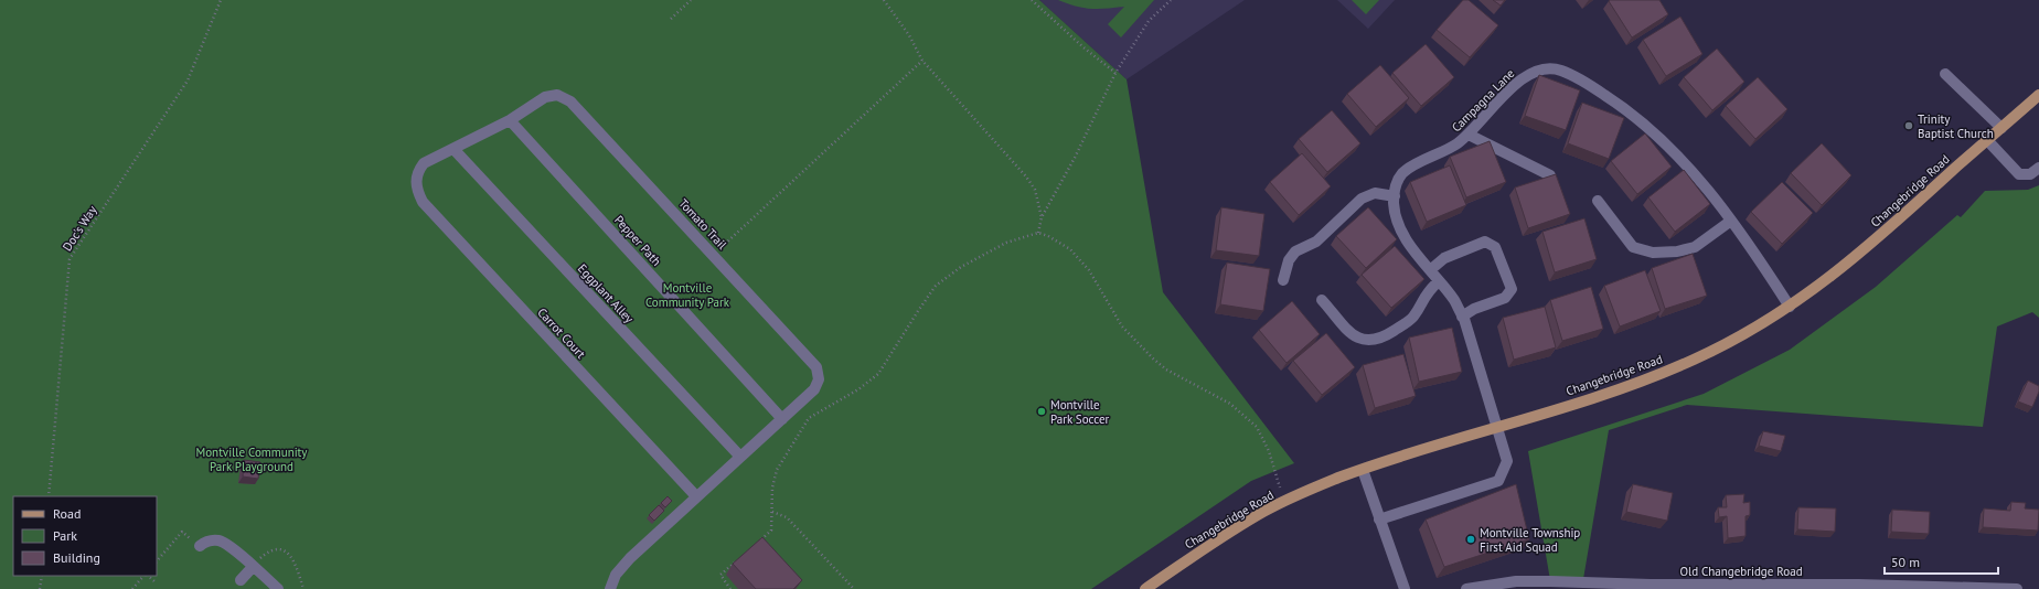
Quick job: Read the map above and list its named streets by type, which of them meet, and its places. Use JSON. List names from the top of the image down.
{
  "streets": {
    "main road": ["Changebridge Road"],
    "street": [
      "Campagna Lane",
      "Tomato Trail",
      "Pepper Path",
      "Eggplant Alley",
      "Carrot Court",
      "Old Changebridge Road"
    ],
    "path": ["Doc's Way"]
  },
  "crossings": [
    ["Campagna Lane", "Changebridge Road"],
    ["Tomato Trail", "Pepper Path"],
    ["Eggplant Alley", "Carrot Court"]
  ],
  "parks": ["Montville Community Park", "Montville Community Park Playground"],
  "places": ["Trinity Baptist Church", "Montville Park Soccer", "Montville Township First Aid Squad"],
  "legend": ["Road", "Park", "Building"],
  "scale_bar": "50 m"
}
